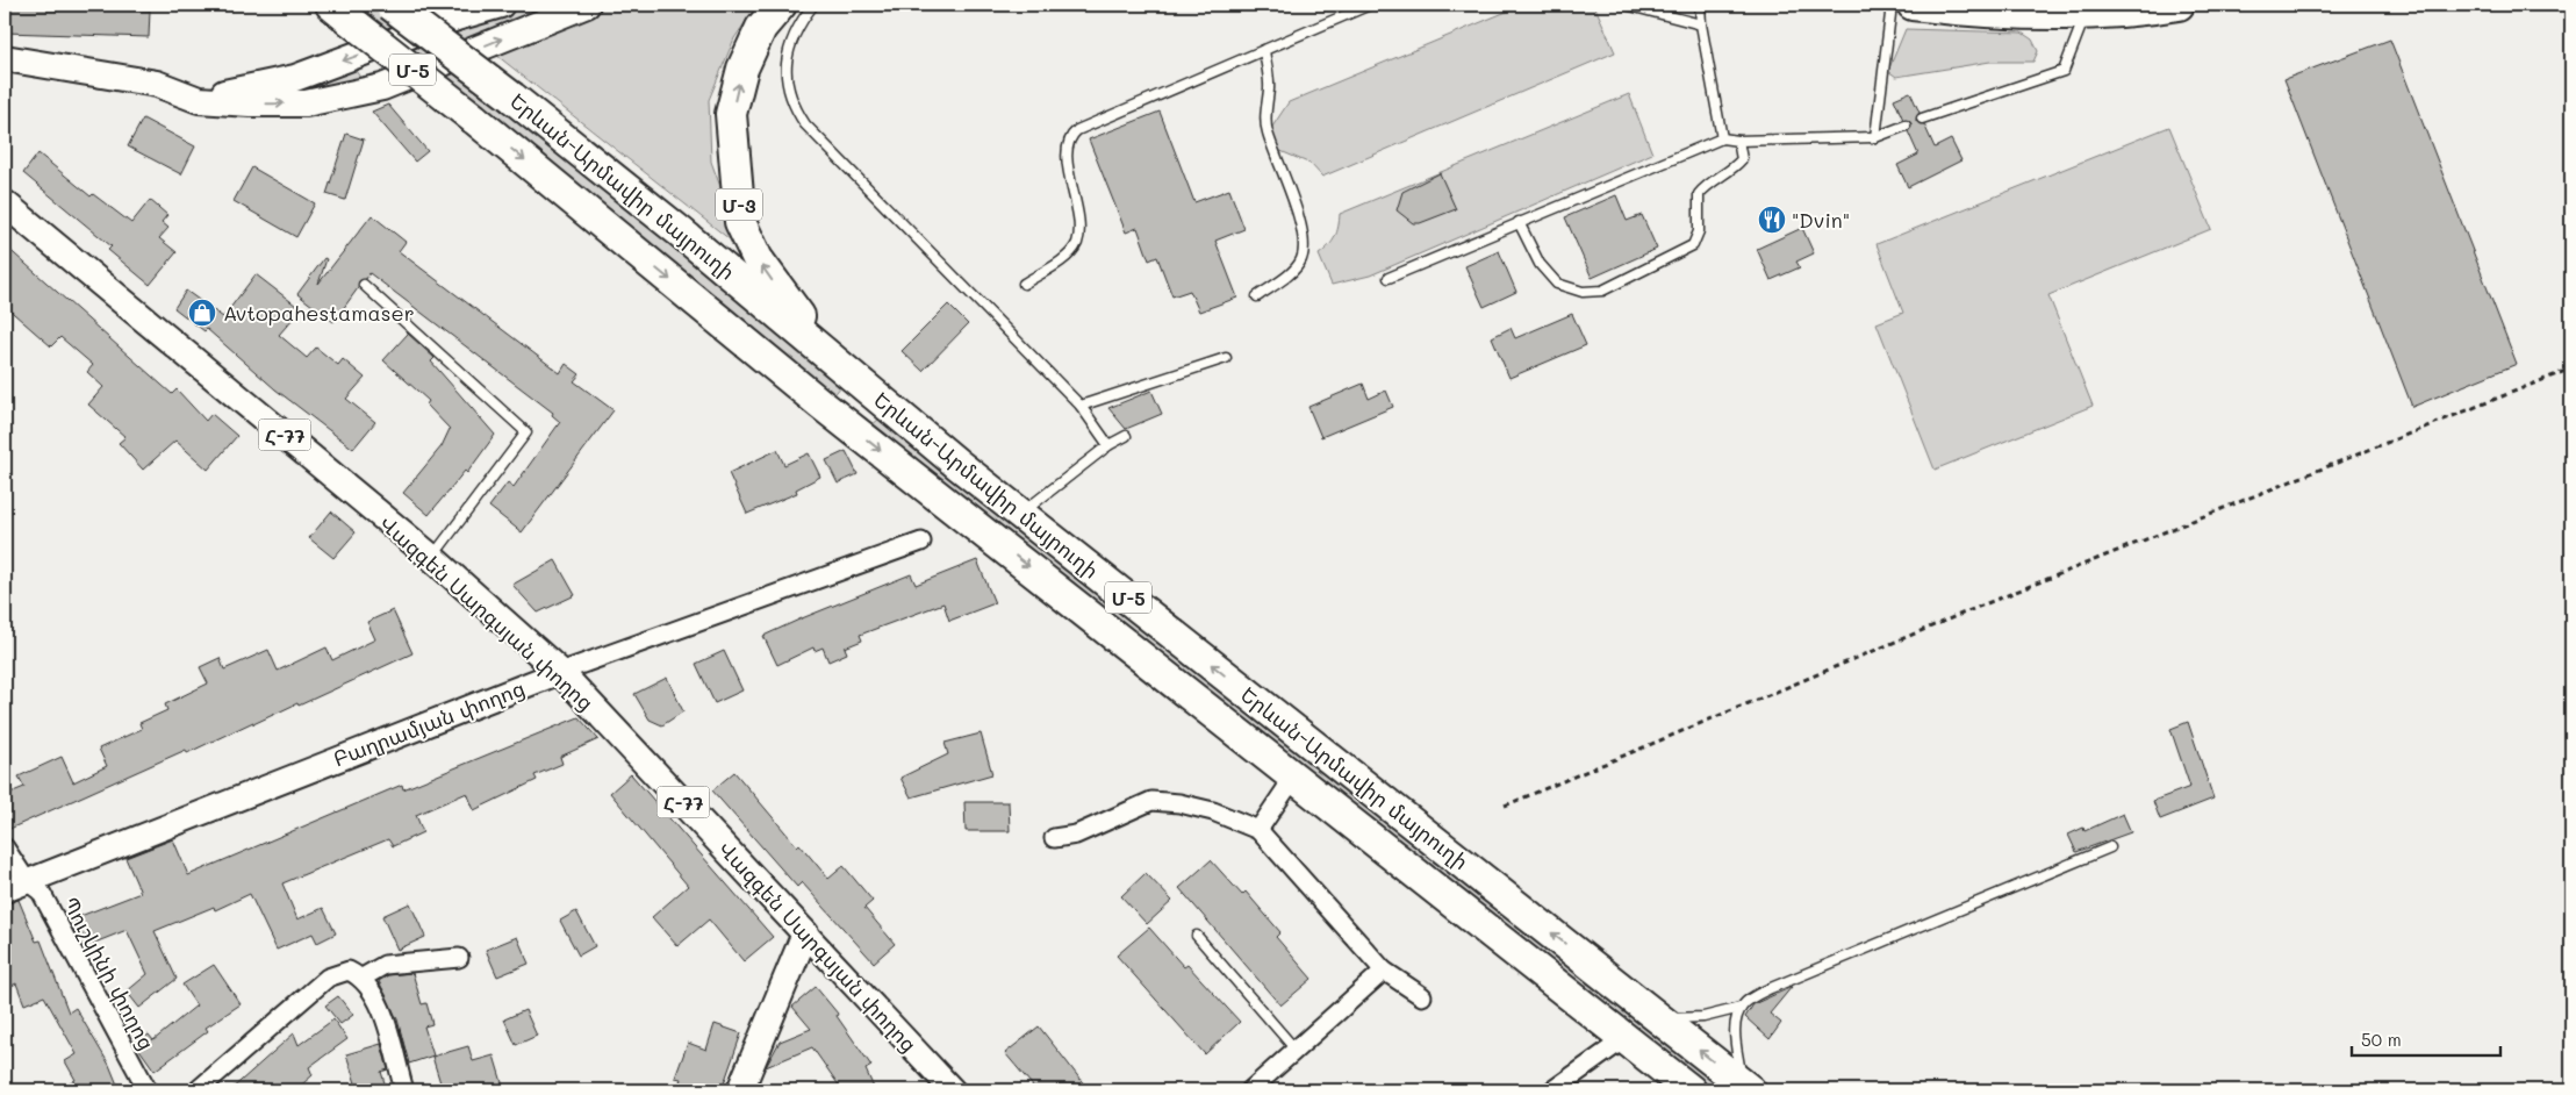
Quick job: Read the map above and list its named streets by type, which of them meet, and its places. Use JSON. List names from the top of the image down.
{
  "streets": {
    "highway": ["Մ-5", "Երևան-Արմավիր մայրուղի", "Մ-3"],
    "main road": ["Հ-77", "Վազգեն Սարգսյան փողոց", "Բաղրամյան փողոց"],
    "street": ["Պուշկինի փողոց"]
  },
  "crossings": [
    ["Երևան-Արմավիր մայրուղի", "Մ-3"],
    ["Վազգեն Սարգսյան փողոց", "Բաղրամյան փողոց"],
    ["Բաղրամյան փողոց", "Պուշկինի փողոց"]
  ],
  "places": {
    "restaurant": ["\"Dvin\""],
    "shop": ["Avtopahestamaser"]
  },
  "scale_bar": "50 m"
}
